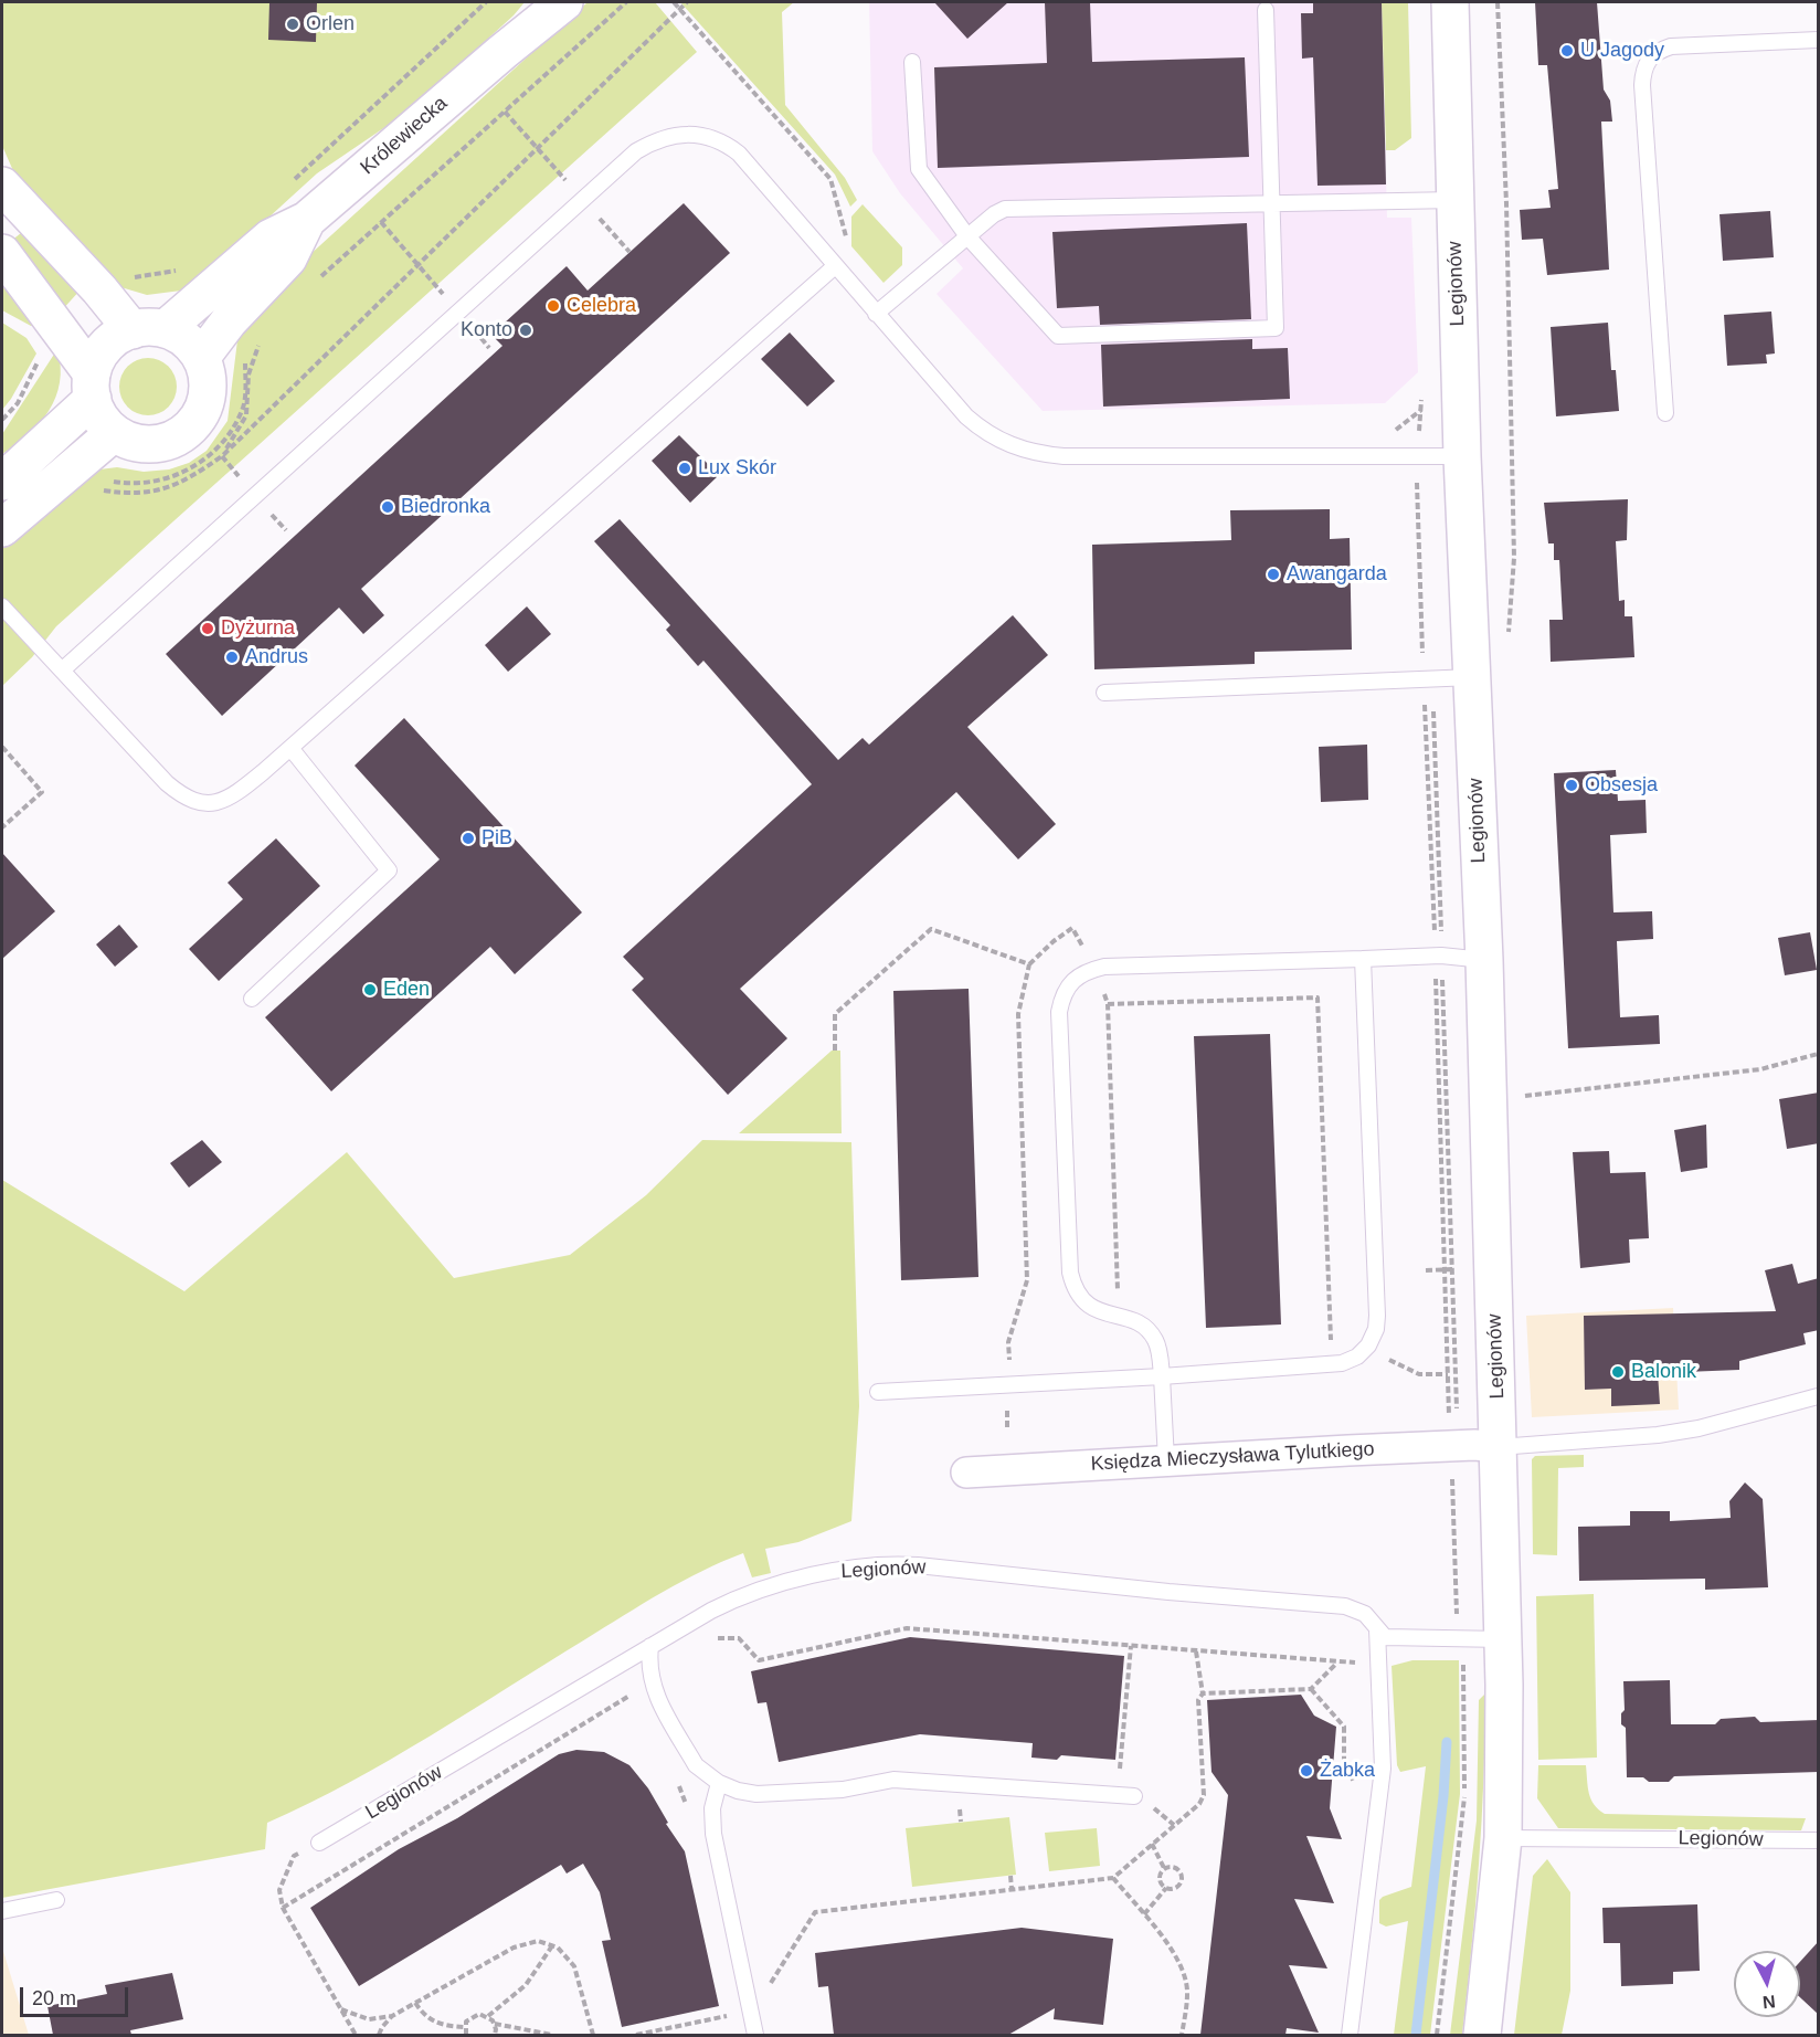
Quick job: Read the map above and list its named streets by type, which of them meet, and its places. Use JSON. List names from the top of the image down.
{
  "streets": {
    "street": ["Królewiecka", "Legionów", "Księdza Mieczysława Tylutkiego"]
  },
  "crossings": [
    ["Legionów", "Księdza Mieczysława Tylutkiego"]
  ],
  "places": [
    "Orlen",
    "U Jagody",
    "Celebra",
    "Konto",
    "Lux Skór",
    "Biedronka",
    "Awangarda",
    "Dyżurna",
    "Andrus",
    "Obsesja",
    "PiB",
    "Eden",
    "Balonik",
    "Żabka"
  ],
  "scale_bar": "20 m",
  "north": "bottom"
}
